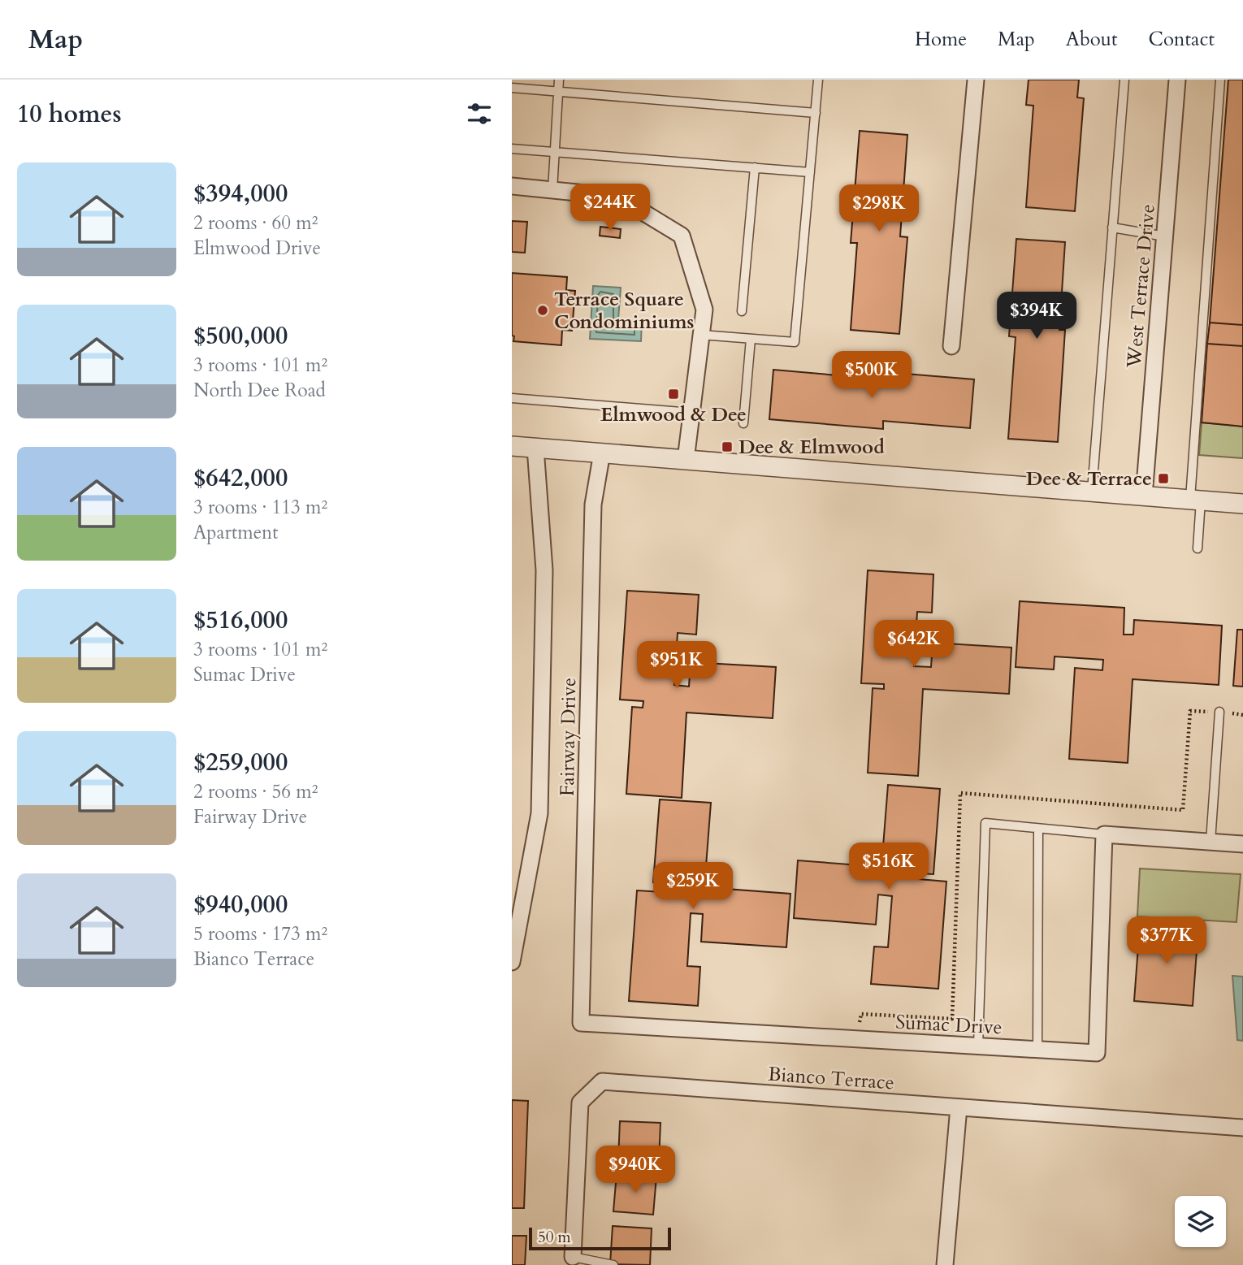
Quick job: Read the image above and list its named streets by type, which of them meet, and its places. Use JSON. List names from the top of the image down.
{
  "streets": {
    "street": [
      "West Terrace Drive",
      "Fairway Drive",
      "Sumac Drive",
      "Bianco Terrace"
    ]
  },
  "crossings": [
    ["Fairway Drive", "Sumac Drive"]
  ],
  "places": {
    "other": ["Terrace Square Condominiums"],
    "transit": ["Elmwood & Dee", "Dee & Elmwood", "Dee & Terrace"]
  },
  "scale_bar": "50 m",
  "page": {
    "header": "Map",
    "nav": [
      "Home",
      "Map",
      "About",
      "Contact"
    ],
    "heading": "10 homes",
    "list": [
      {
        "name": "$394,000",
        "note": "2 rooms · 60 m² · Elmwood Drive"
      },
      {
        "name": "$500,000",
        "note": "3 rooms · 101 m² · North Dee Road"
      },
      {
        "name": "$642,000",
        "note": "3 rooms · 113 m² · Apartment"
      },
      {
        "name": "$516,000",
        "note": "3 rooms · 101 m² · Sumac Drive"
      },
      {
        "name": "$259,000",
        "note": "2 rooms · 56 m² · Fairway Drive"
      },
      {
        "name": "$940,000",
        "note": "5 rooms · 173 m² · Bianco Terrace"
      }
    ],
    "price": [
      "$244K",
      "$298K",
      "$394K",
      "$500K",
      "$642K",
      "$951K",
      "$516K",
      "$259K",
      "$377K",
      "$940K"
    ],
    "scale": "50 m"
  }
}
